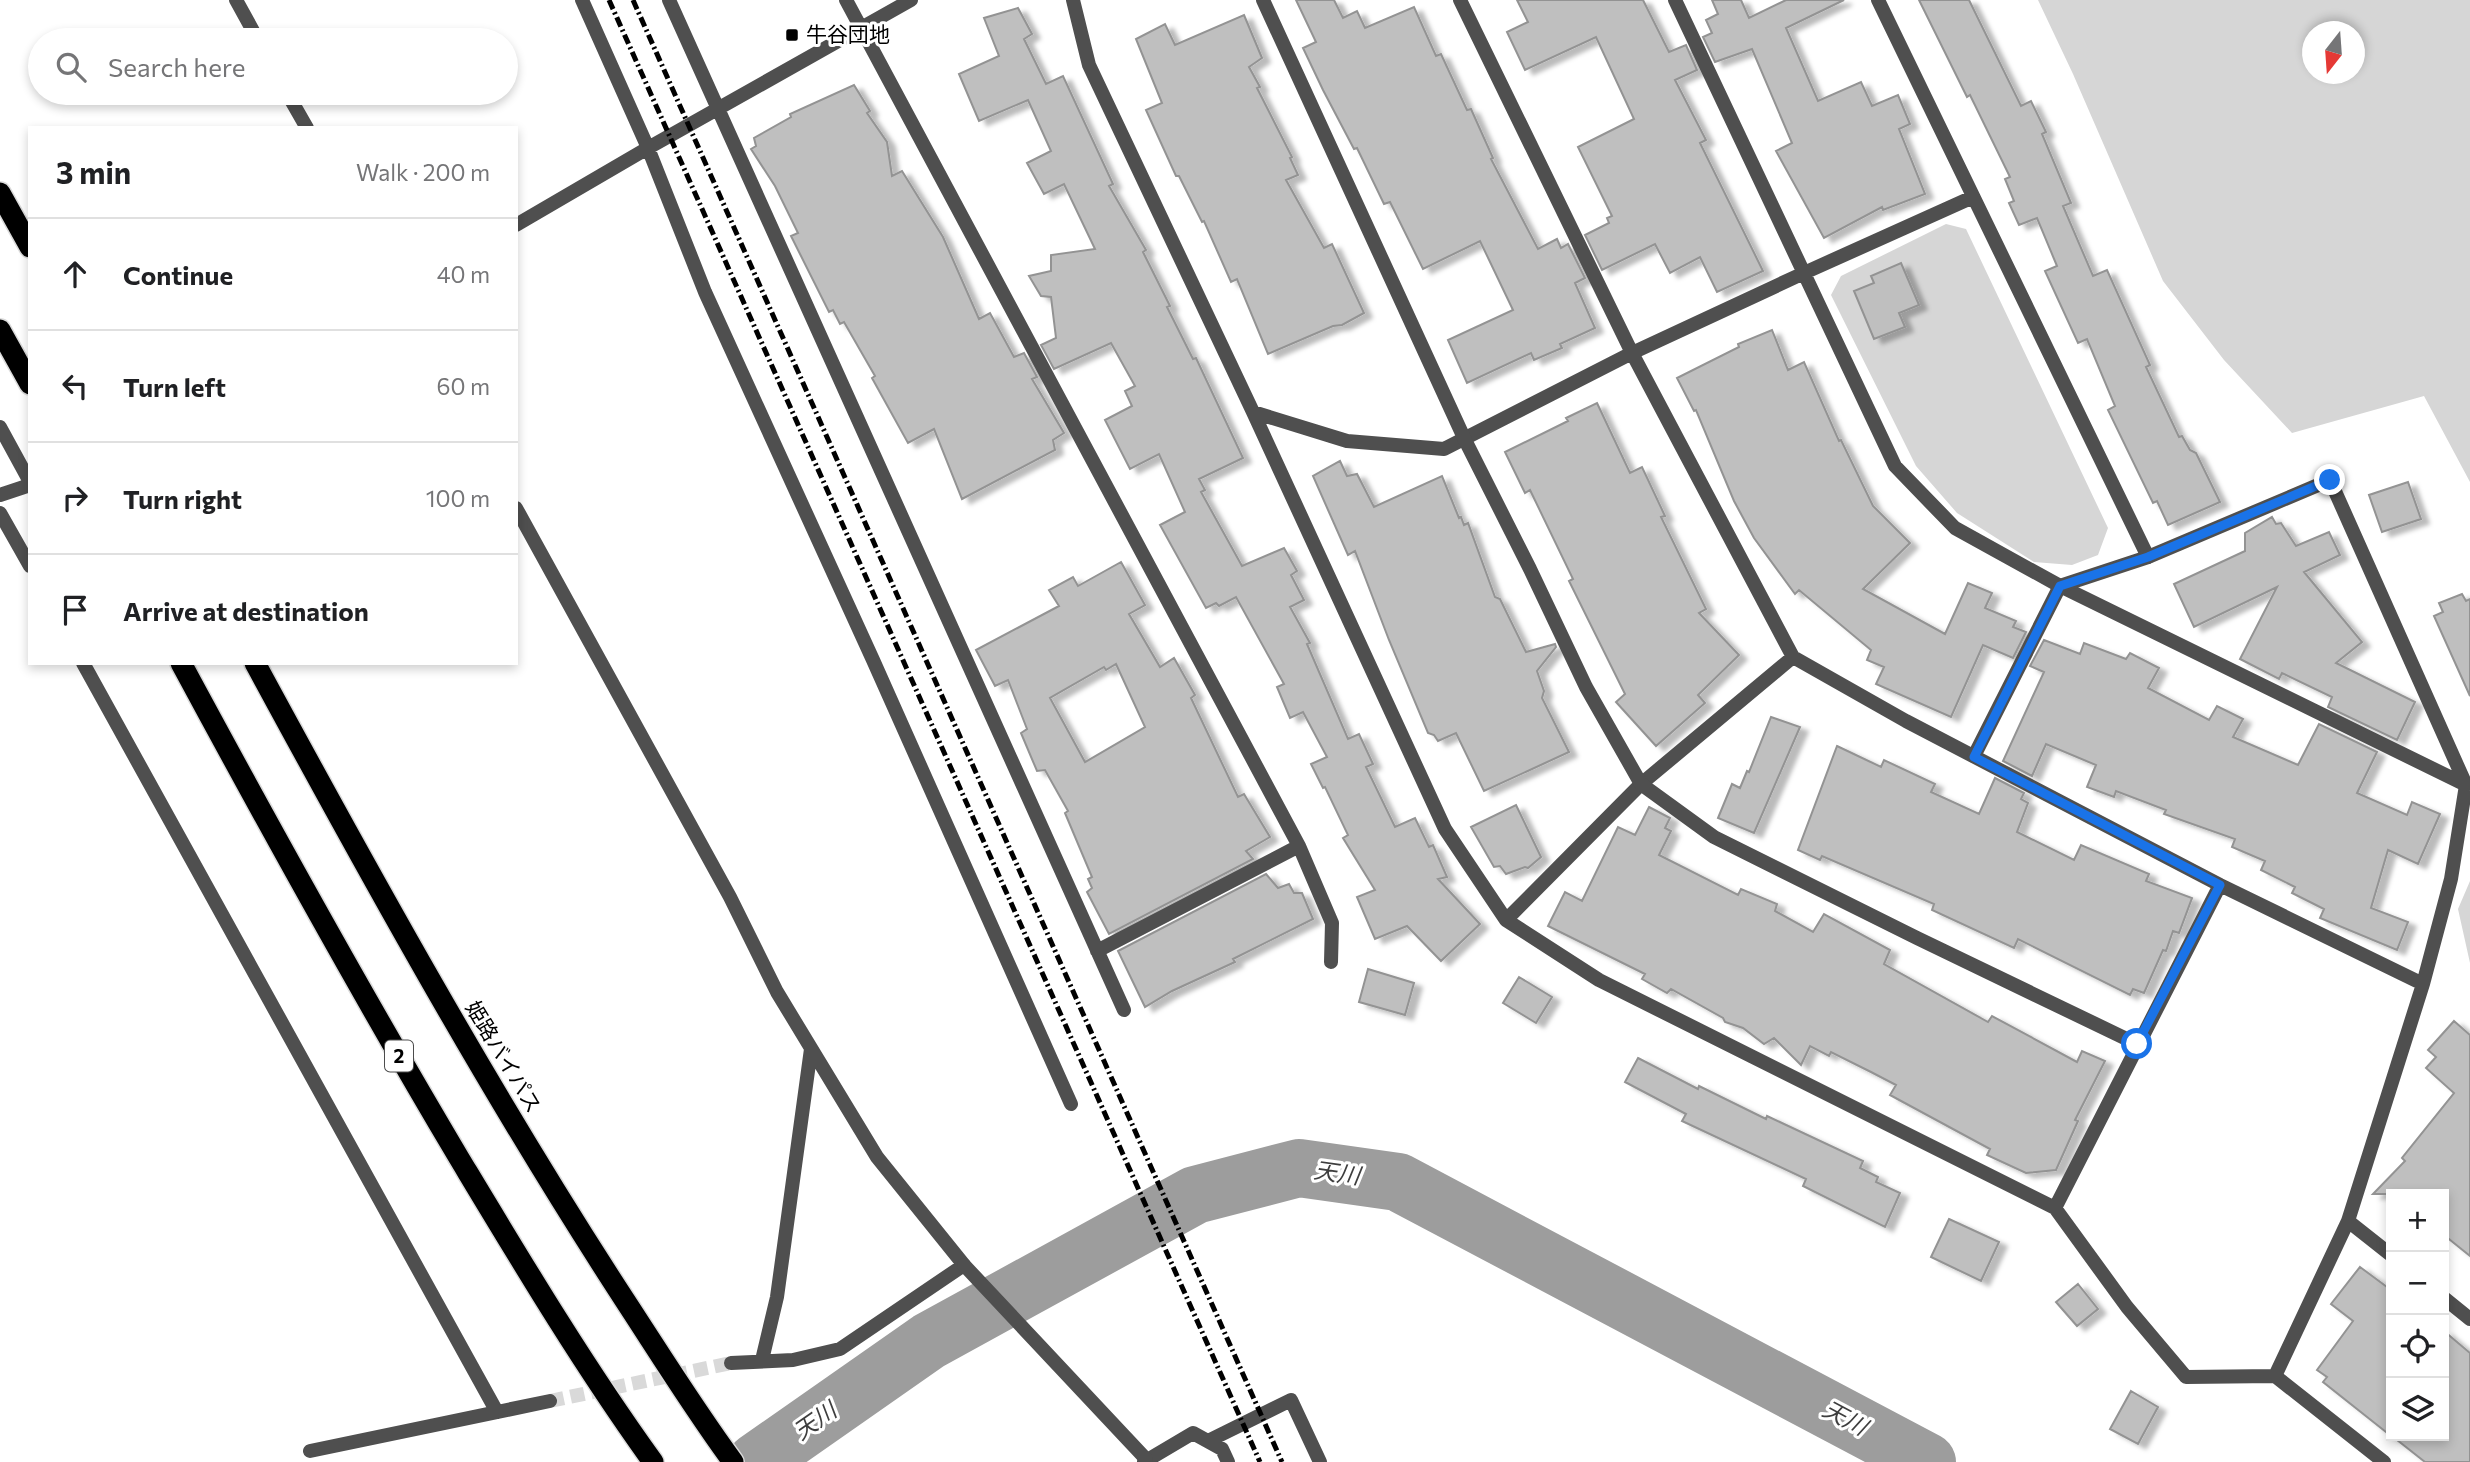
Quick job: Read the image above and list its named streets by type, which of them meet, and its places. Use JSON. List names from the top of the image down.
{
  "streets": {
    "highway": ["2", "姫路バイパス"]
  },
  "water": ["天川"],
  "places": {
    "transit": ["牛谷団地"]
  },
  "north": "bottom",
  "page": {
    "search": "Search here",
    "heading": ["3 min", "Walk · 200 m"],
    "list": [
      ["Continue", "40 m"],
      ["Turn left", "60 m"],
      ["Turn right", "100 m"],
      "Arrive at destination"
    ],
    "map_buttons": ["+", "−"]
  }
}
